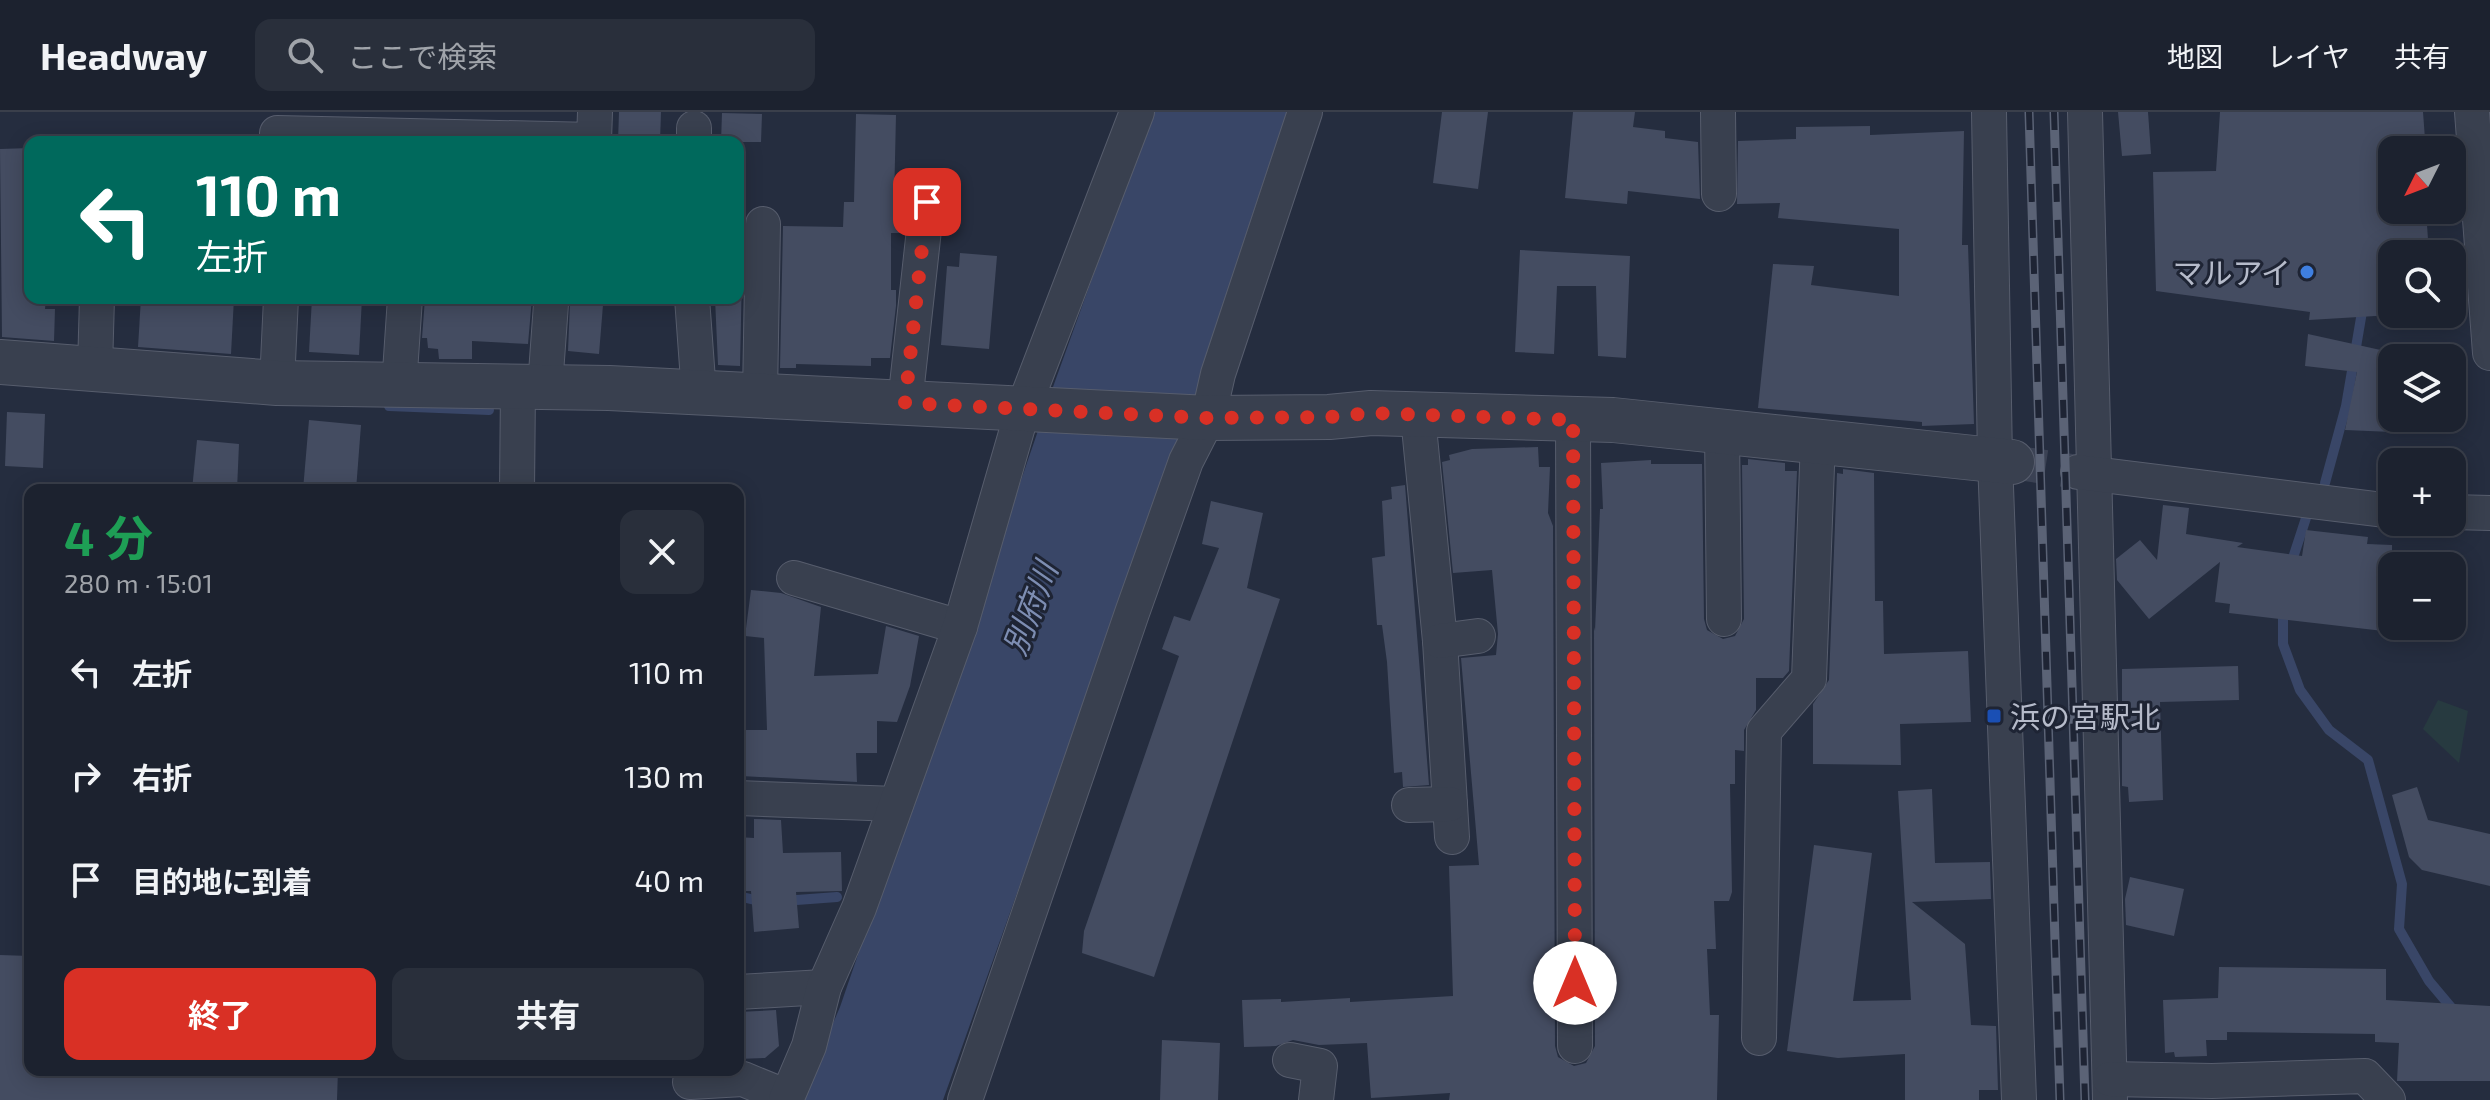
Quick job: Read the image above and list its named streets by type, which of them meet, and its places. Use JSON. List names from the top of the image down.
{
  "water": ["別府川"],
  "places": {
    "other": ["マルアイ"],
    "transit": ["浜の宮駅北"]
  },
  "north": "bottom left",
  "page": {
    "header": "Headway",
    "search": "ここで検索",
    "nav": ["地図", "レイヤ", "共有"],
    "map_buttons": ["+", "−"],
    "turn": ["110 m", "左折"],
    "heading": ["4 分", "280 m · 15:01"],
    "list": [
      {
        "name": "左折",
        "value": "110 m"
      },
      {
        "name": "右折",
        "value": "130 m"
      },
      {
        "name": "目的地に到着",
        "value": "40 m"
      }
    ],
    "buttons": ["終了", "共有"]
  }
}
